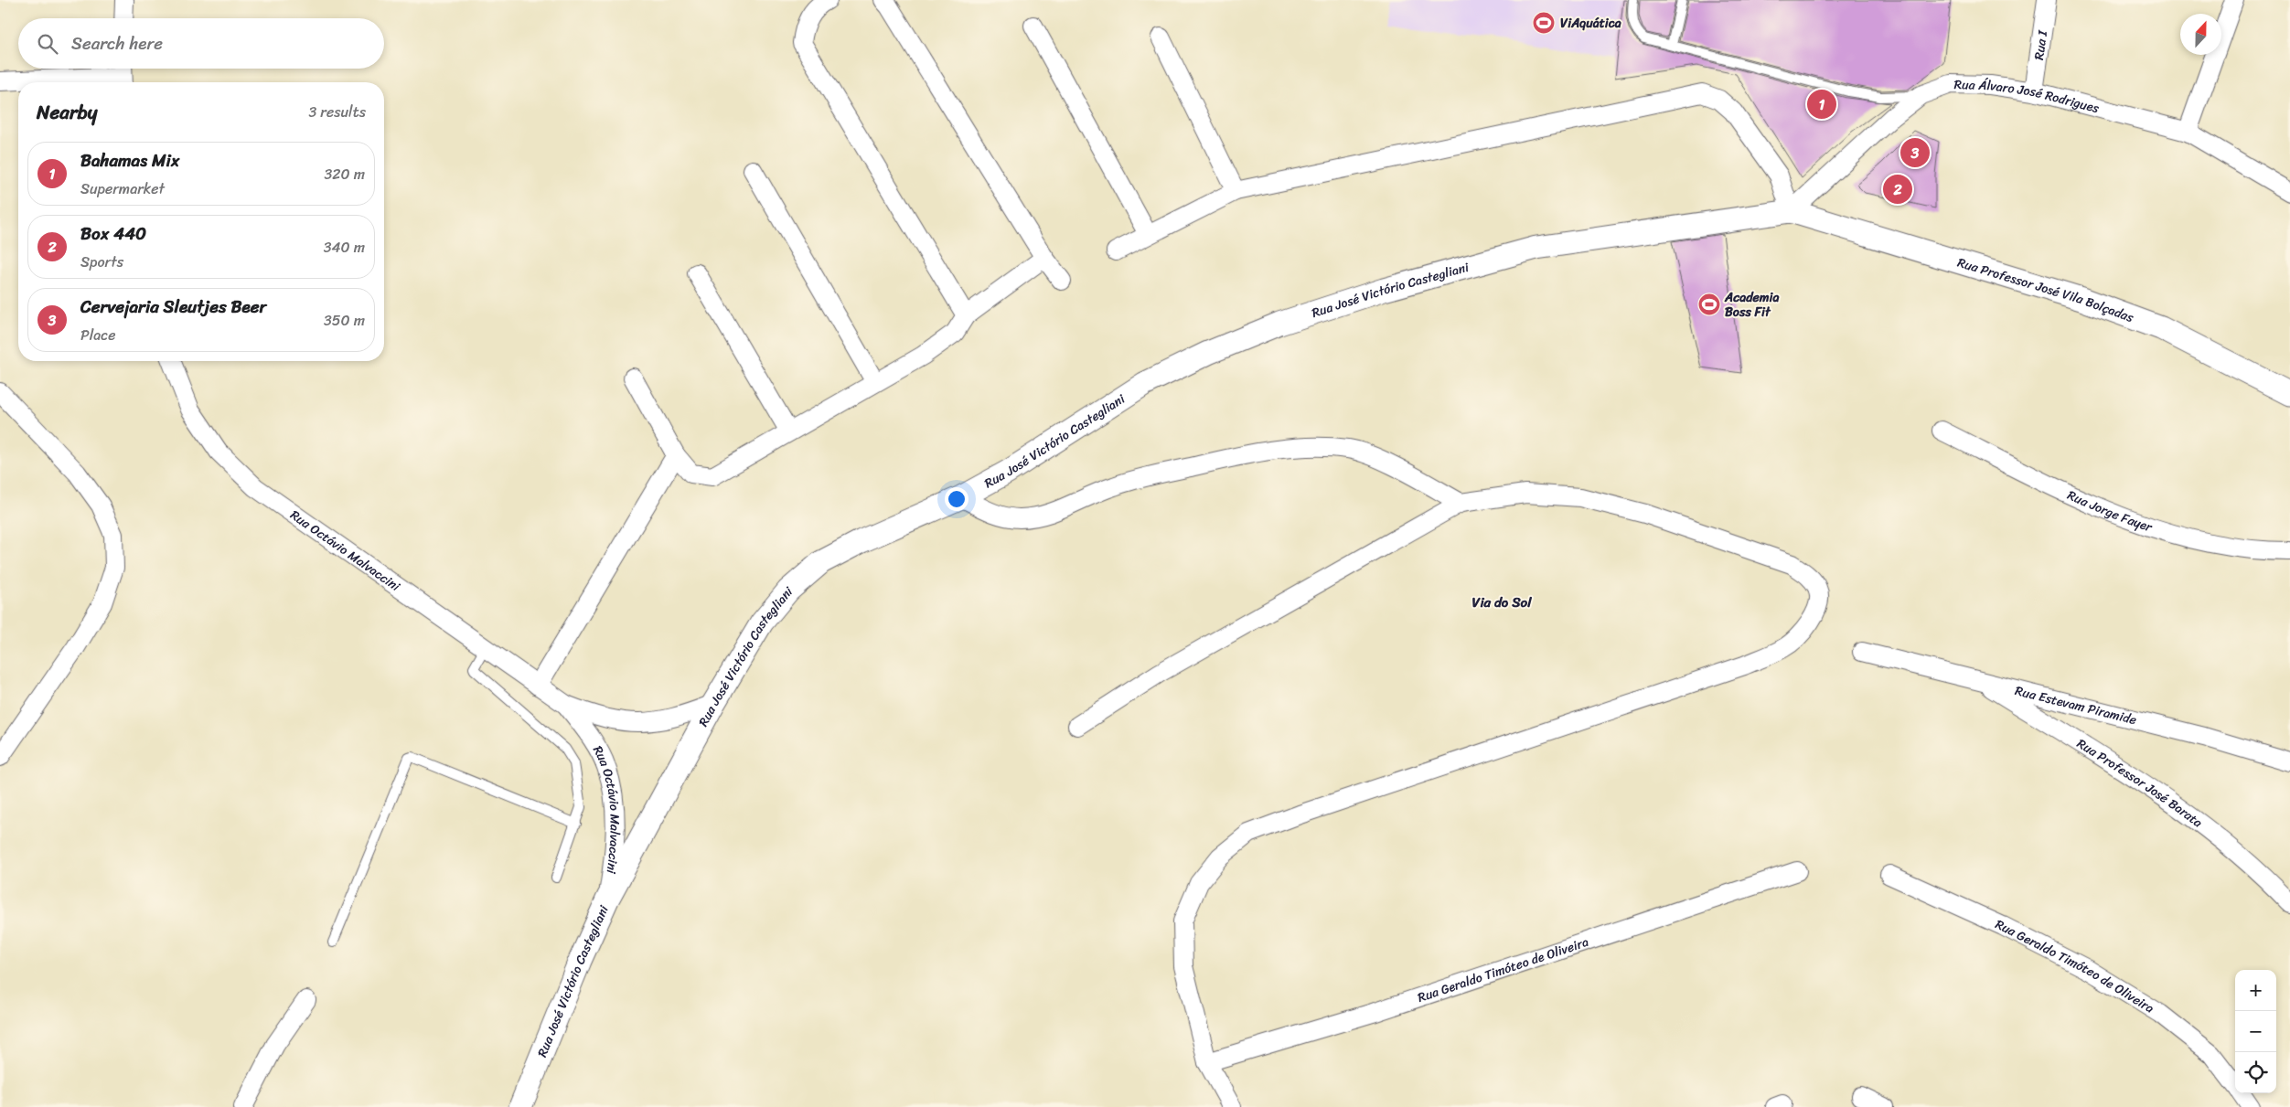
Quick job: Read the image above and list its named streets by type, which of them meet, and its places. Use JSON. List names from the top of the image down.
{
  "streets": {
    "street": [
      "Rua I",
      "Rua Álvaro José Rodrigues",
      "Rua Professor José Vila Bolçadas",
      "Rua José Victório Castegliani",
      "Rua Jorge Fayer",
      "Rua Octávio Malvaccini",
      "Rua Estevam Piramide",
      "Rua Professor José Barata",
      "Rua Geraldo Timóteo de Oliveira"
    ]
  },
  "crossings": [
    ["Rua I", "Rua Álvaro José Rodrigues"],
    ["Rua Álvaro José Rodrigues", "Rua Professor José Vila Bolçadas"],
    ["Rua Álvaro José Rodrigues", "Rua José Victório Castegliani"],
    ["Rua Professor José Vila Bolçadas", "Rua José Victório Castegliani"],
    ["Rua José Victório Castegliani", "Rua Octávio Malvaccini"],
    ["Rua Estevam Piramide", "Rua Professor José Barata"]
  ],
  "districts": ["Via do Sol"],
  "places": {
    "sports": ["ViAquática", "Academia Boss Fit"]
  },
  "north": "top",
  "page": {
    "search": "Search here",
    "heading": ["Nearby", "3 results"],
    "pins": ["1", "3", "2"],
    "list": [
      {
        "mark": "1",
        "name": "Bahamas Mix",
        "note": "Supermarket",
        "value": "320 m"
      },
      {
        "mark": "2",
        "name": "Box 440",
        "note": "Sports",
        "value": "340 m"
      },
      {
        "mark": "3",
        "name": "Cervejaria Sleutjes Beer",
        "note": "Place",
        "value": "350 m"
      }
    ],
    "map_buttons": ["+", "−"]
  }
}
